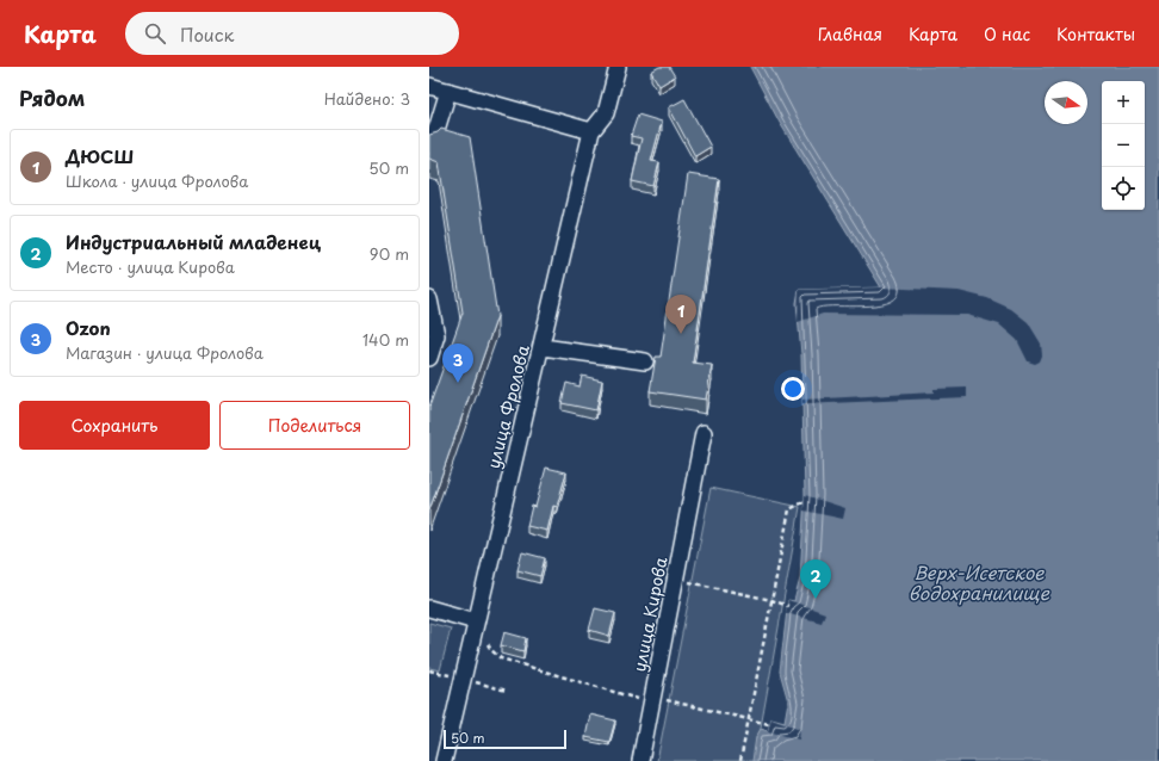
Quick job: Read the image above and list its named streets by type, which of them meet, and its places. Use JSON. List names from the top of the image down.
{
  "streets": {
    "street": ["улица Фролова", "улица Кирова"]
  },
  "water": ["Верх-Исетское водохранилище"],
  "scale_bar": "50 m",
  "north": "right",
  "page": {
    "header": "Карта",
    "search": "Поиск",
    "nav": [
      "Главная",
      "Карта",
      "О нас",
      "Контакты"
    ],
    "heading": ["Рядом", "Найдено: 3"],
    "map_buttons": ["+", "−"],
    "list": [
      {
        "mark": "1",
        "name": "ДЮСШ",
        "note": "Школа · улица Фролова",
        "value": "50 m"
      },
      {
        "mark": "2",
        "name": "Индустриальный младенец",
        "note": "Место · улица Кирова",
        "value": "90 m"
      },
      {
        "mark": "3",
        "name": "Ozon",
        "note": "Магазин · улица Фролова",
        "value": "140 m"
      }
    ],
    "pins": ["1", "3", "2"],
    "buttons": ["Сохранить", "Поделиться"],
    "scale": "50 m"
  }
}
